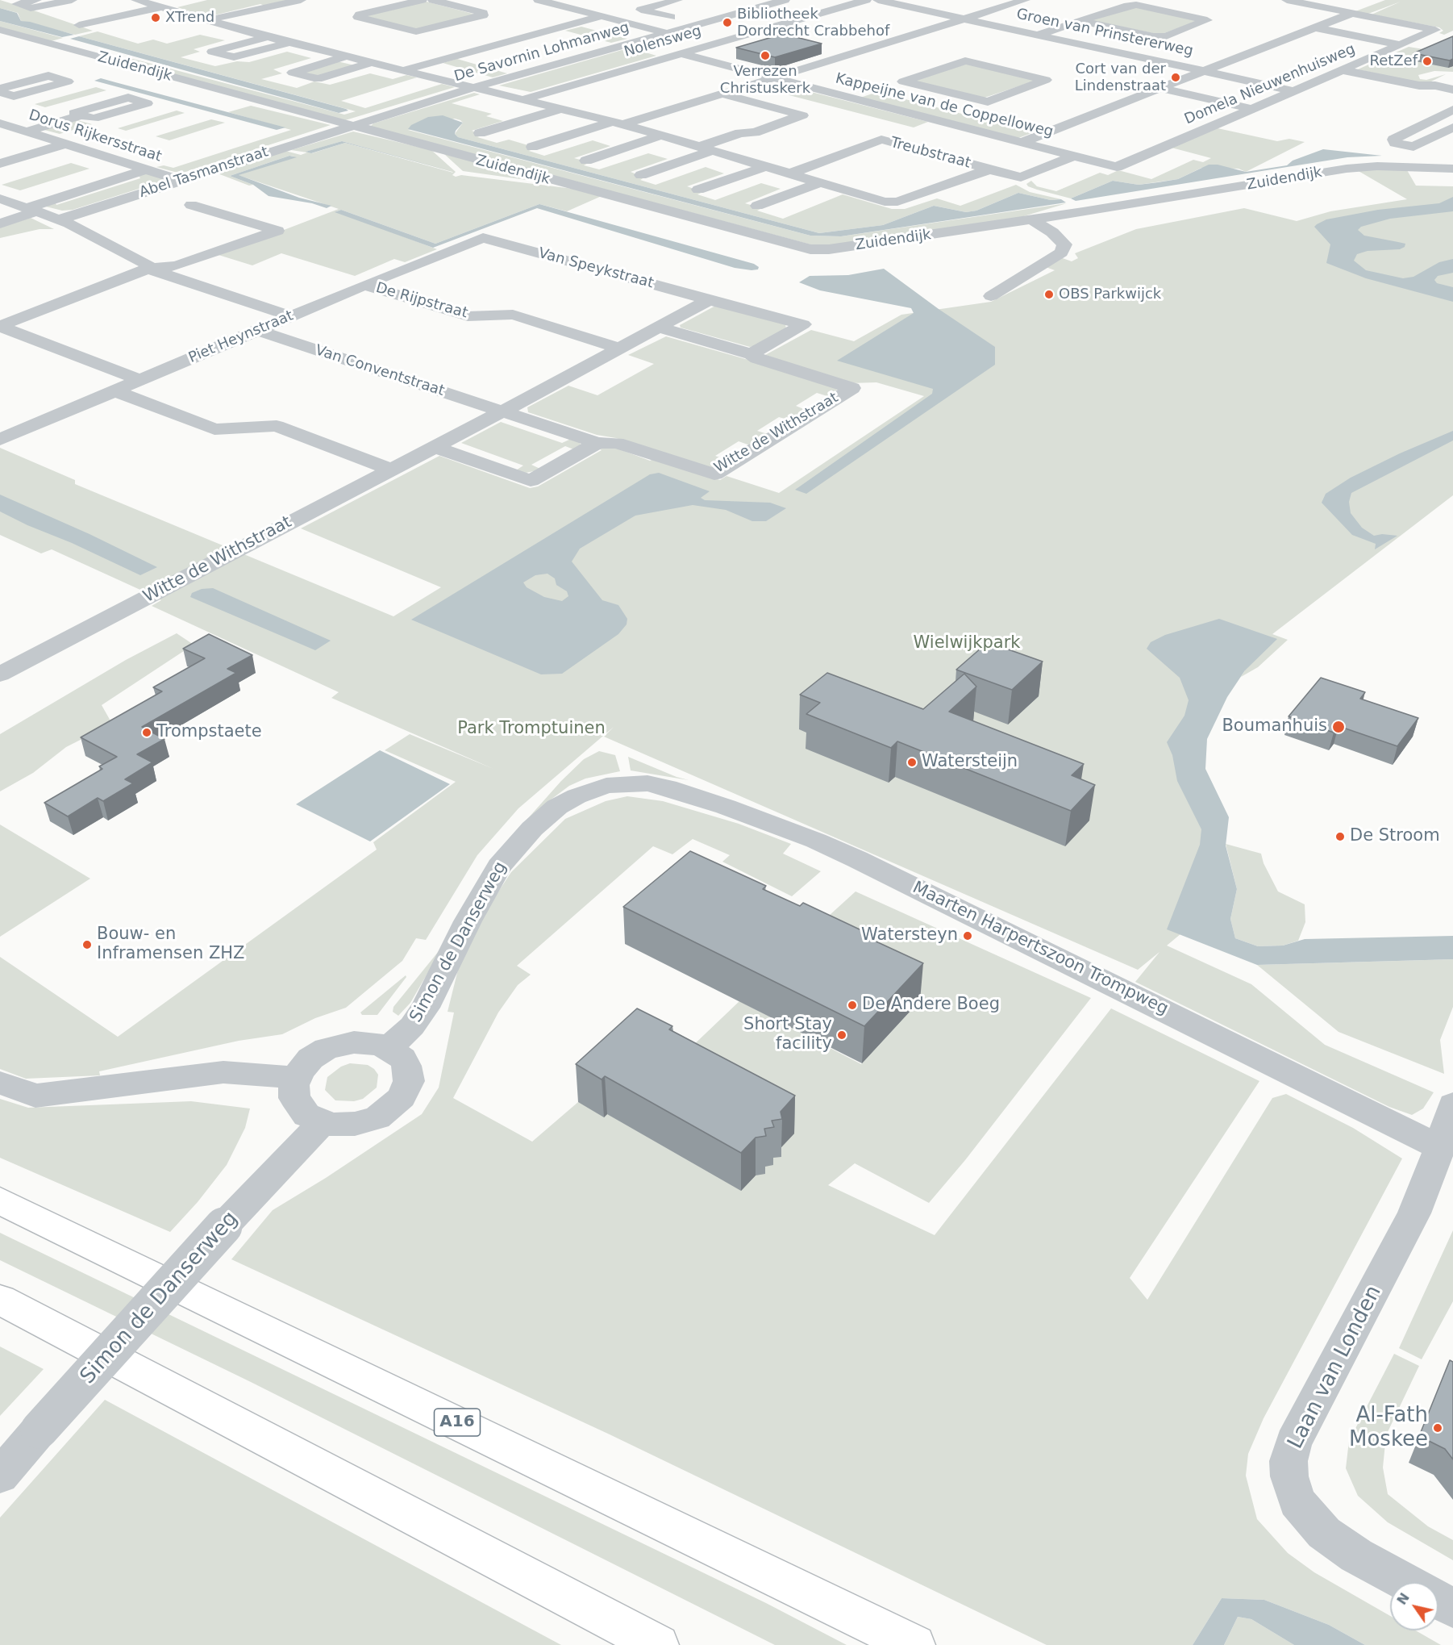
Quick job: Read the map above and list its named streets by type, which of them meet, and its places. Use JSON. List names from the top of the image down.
{
  "streets": {
    "highway": ["A16"],
    "street": [
      "Groen van Prinstererweg",
      "Nolensweg",
      "De Savornin Lohmanweg",
      "Zuidendijk",
      "Domela Nieuwenhuisweg",
      "Kappeijne van de Coppelloweg",
      "Dorus Rijkersstraat",
      "Treubstraat",
      "Abel Tasmanstraat",
      "Van Speykstraat",
      "De Rijpstraat",
      "Piet Heynstraat",
      "Van Conventstraat",
      "Witte de Withstraat",
      "Simon de Danserweg",
      "Maarten Harpertszoon Trompweg",
      "Laan van Londen"
    ]
  },
  "crossings": [
    ["Groen van Prinstererweg", "Domela Nieuwenhuisweg"],
    ["Nolensweg", "Kappeijne van de Coppelloweg"],
    ["De Savornin Lohmanweg", "Zuidendijk"],
    ["De Savornin Lohmanweg", "Abel Tasmanstraat"],
    ["Zuidendijk", "Abel Tasmanstraat"],
    ["Domela Nieuwenhuisweg", "Kappeijne van de Coppelloweg"],
    ["Kappeijne van de Coppelloweg", "Treubstraat"],
    ["Dorus Rijkersstraat", "Abel Tasmanstraat"],
    ["Van Speykstraat", "Piet Heynstraat"],
    ["Van Speykstraat", "Witte de Withstraat"],
    ["De Rijpstraat", "Piet Heynstraat"],
    ["De Rijpstraat", "Witte de Withstraat"],
    ["Piet Heynstraat", "Van Conventstraat"],
    ["Van Conventstraat", "Witte de Withstraat"],
    ["Simon de Danserweg", "Maarten Harpertszoon Trompweg"],
    ["Maarten Harpertszoon Trompweg", "Laan van Londen"]
  ],
  "parks": ["Wielwijkpark", "Park Tromptuinen"],
  "places": [
    "XTrend",
    "Bibliotheek Dordrecht Crabbehof",
    "Verrezen Christuskerk",
    "RetZef",
    "Cort van der Lindenstraat",
    "OBS Parkwijck",
    "Boumanhuis",
    "Trompstaete",
    "Watersteijn",
    "De Stroom",
    "Watersteyn",
    "Bouw- en Inframensen ZHZ",
    "De Andere Boeg",
    "Short Stay facility",
    "Al-Fath Moskee"
  ],
  "north": "top left"
}
